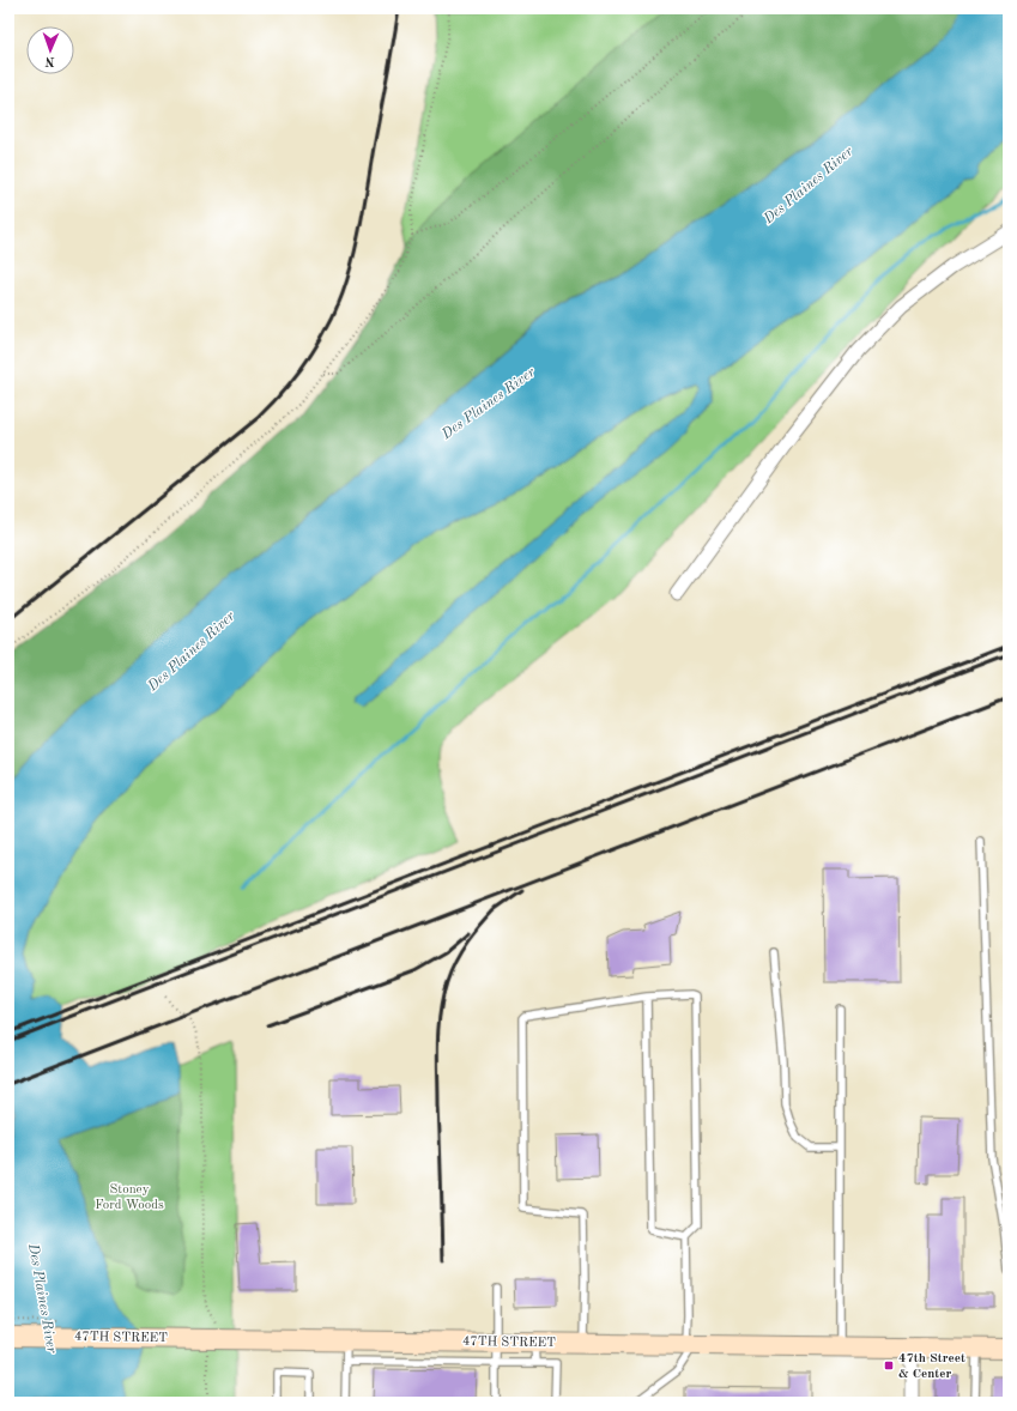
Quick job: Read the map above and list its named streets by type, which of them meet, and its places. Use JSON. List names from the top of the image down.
{
  "streets": {
    "main road": ["47TH STREET"]
  },
  "water": ["Des Plaines River"],
  "parks": ["Stoney Ford Woods"],
  "places": {
    "transit": ["47th Street & Center"]
  },
  "north": "bottom"
}
